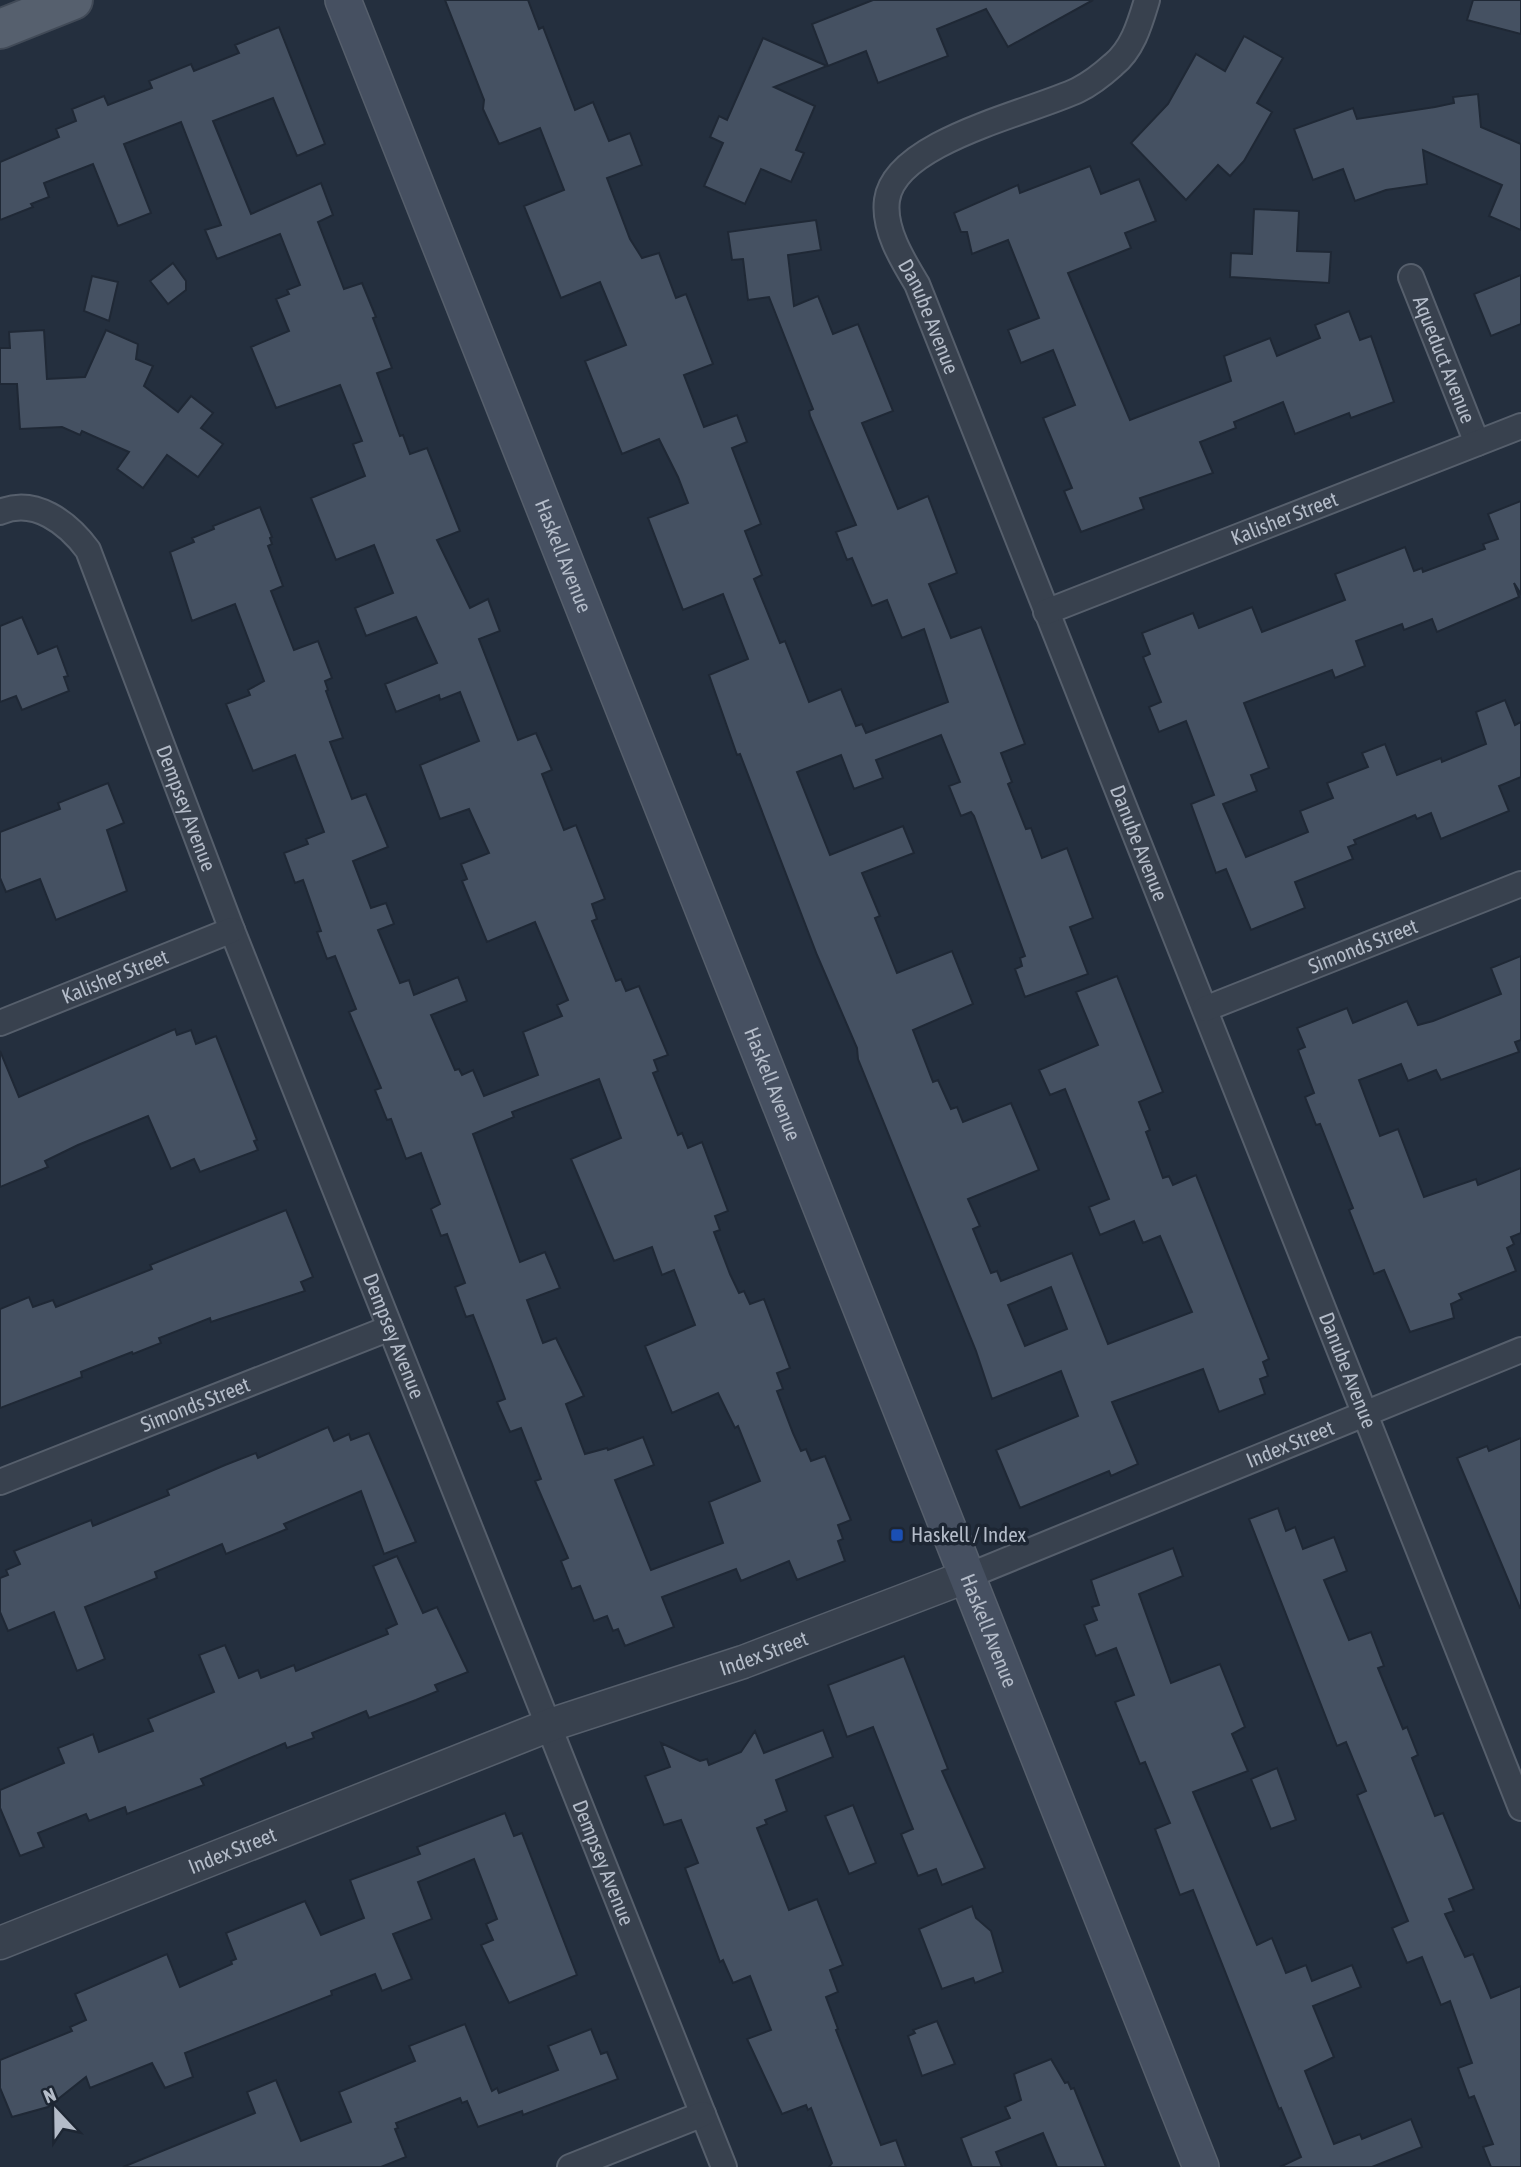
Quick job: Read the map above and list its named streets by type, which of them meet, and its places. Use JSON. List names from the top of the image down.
{
  "streets": {
    "main road": ["Haskell Avenue"],
    "street": [
      "Danube Avenue",
      "Aqueduct Avenue",
      "Kalisher Street",
      "Dempsey Avenue",
      "Simonds Street",
      "Index Street"
    ]
  },
  "crossings": [
    ["Danube Avenue", "Kalisher Street"],
    ["Danube Avenue", "Simonds Street"],
    ["Danube Avenue", "Index Street"],
    ["Aqueduct Avenue", "Kalisher Street"],
    ["Kalisher Street", "Dempsey Avenue"],
    ["Haskell Avenue", "Index Street"],
    ["Dempsey Avenue", "Simonds Street"],
    ["Dempsey Avenue", "Index Street"]
  ],
  "places": {
    "transit": ["Haskell / Index"]
  },
  "north": "top"
}
